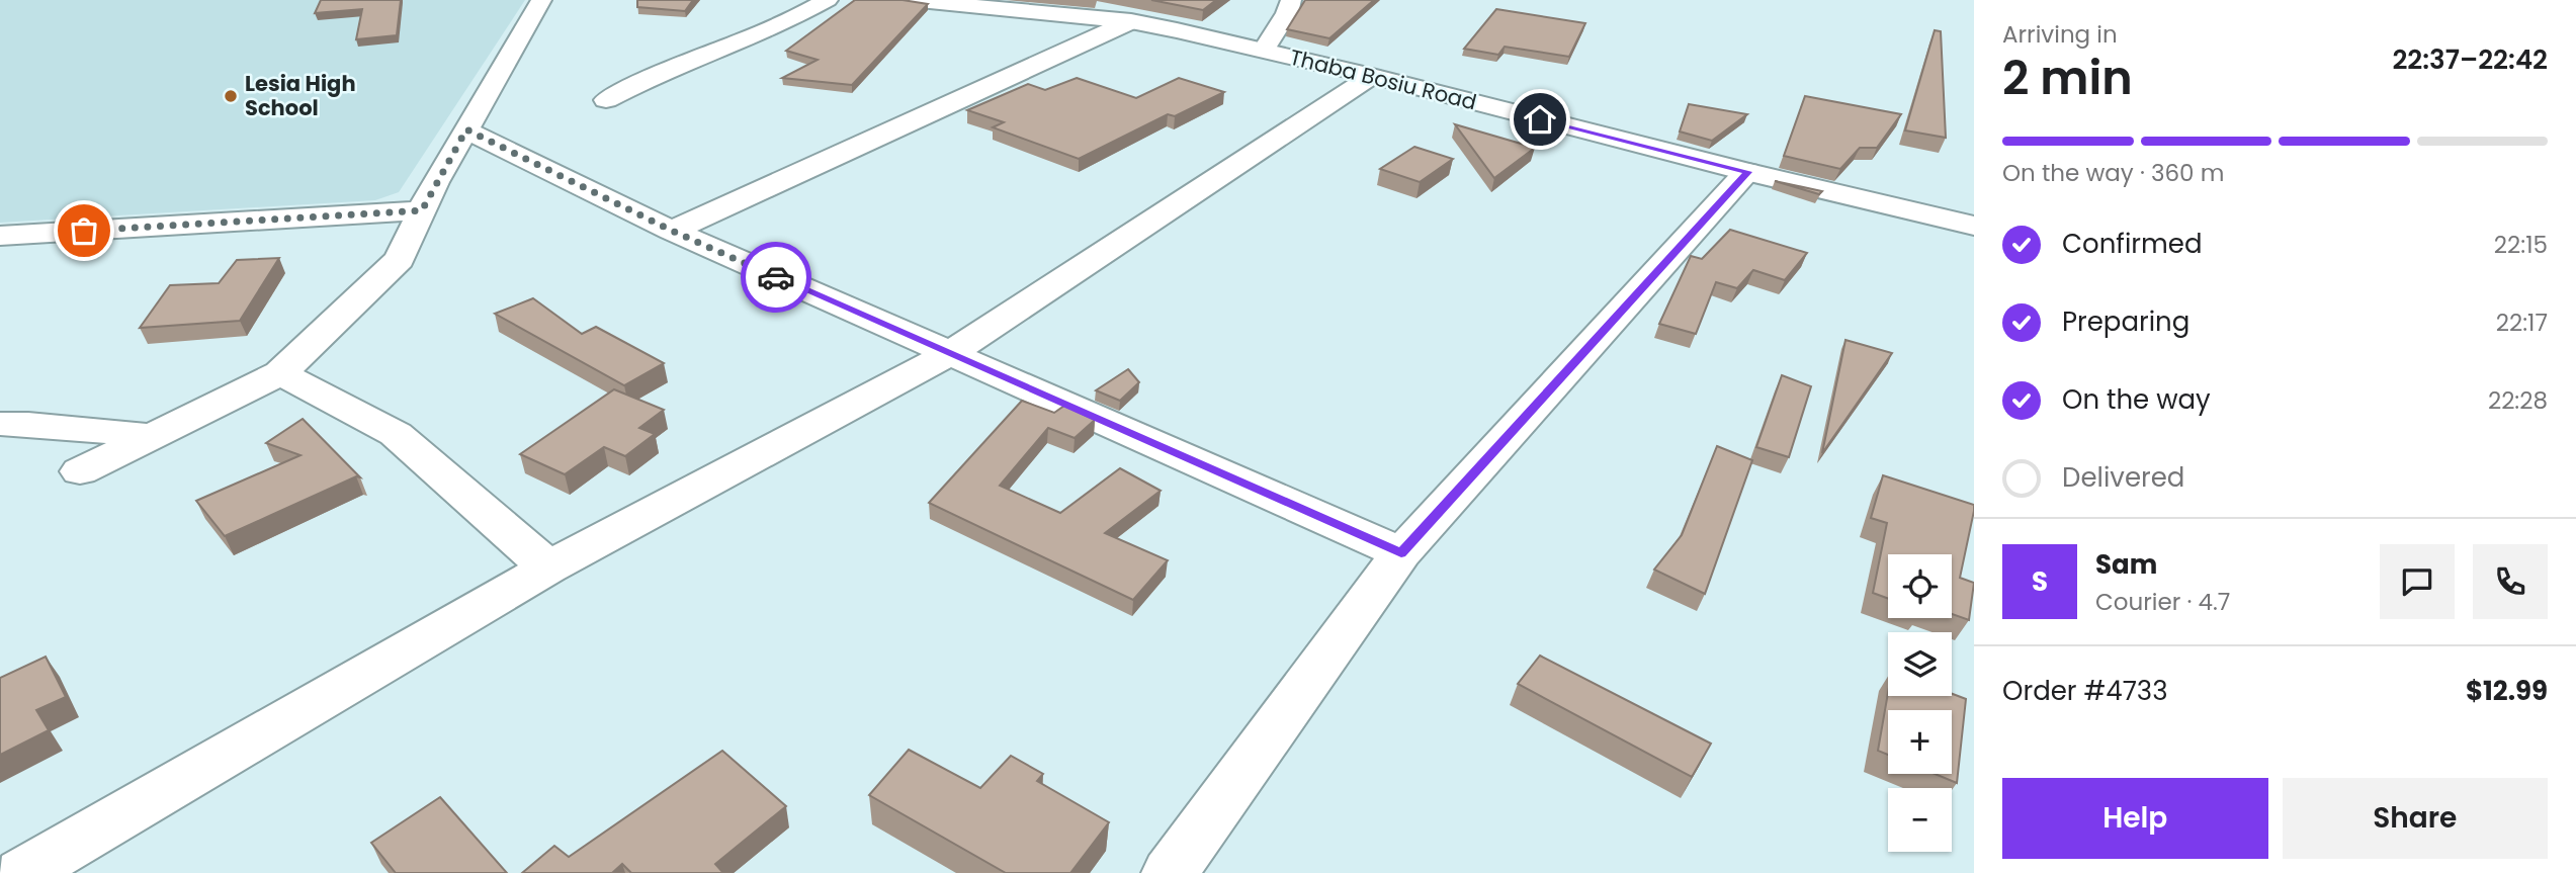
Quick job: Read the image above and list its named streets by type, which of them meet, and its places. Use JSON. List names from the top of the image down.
{
  "streets": {
    "street": ["Thaba Bosiu Road"]
  },
  "places": ["Lesia High School"],
  "page": {
    "heading": ["2 min", "Arriving in", "22:37–22:42"],
    "panel": [
      "Sam",
      "Courier · 4.7",
      "Order #4733",
      "$12.99"
    ],
    "bar": "On the way · 360 m",
    "list": [
      ["Confirmed", "22:15"],
      ["Preparing", "22:17"],
      ["On the way", "22:28"],
      "Delivered"
    ],
    "round": "S",
    "map_buttons": ["+", "−"],
    "buttons": ["Help", "Share"]
  }
}
